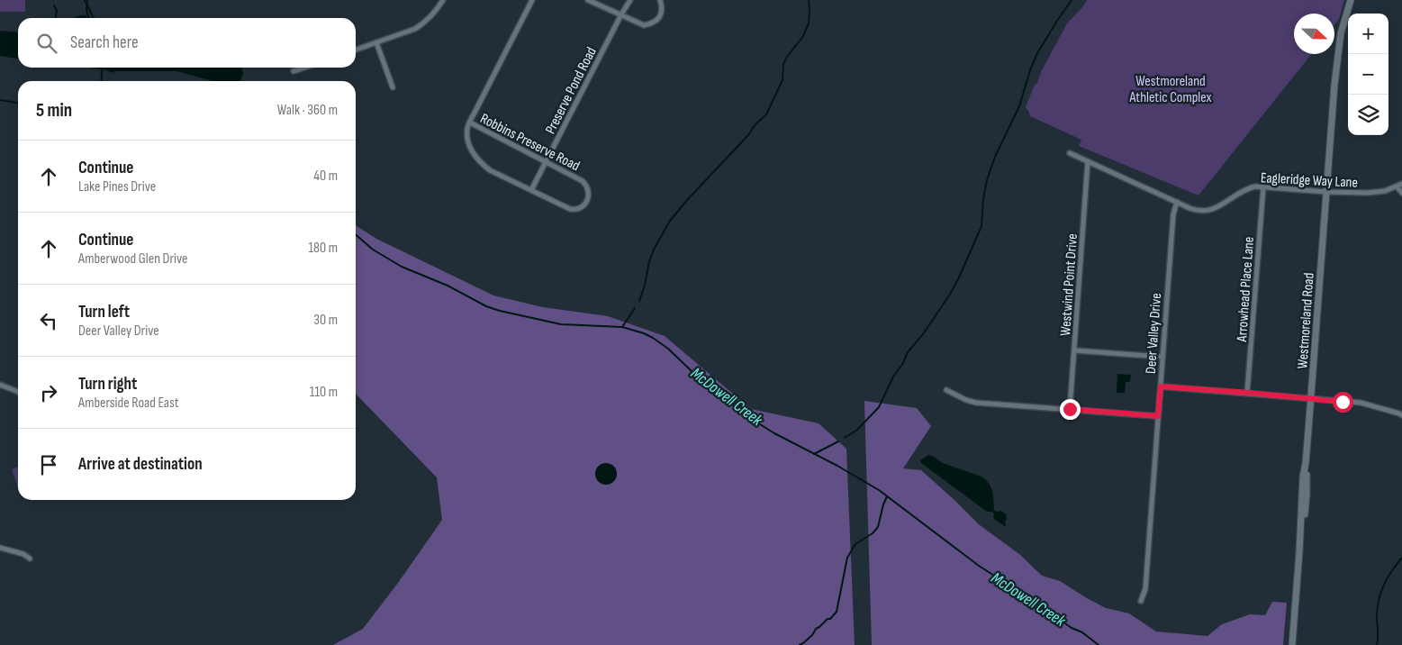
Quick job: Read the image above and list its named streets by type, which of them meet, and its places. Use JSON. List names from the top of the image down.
{
  "streets": {
    "street": [
      "Preserve Pond Road",
      "Robbins Preserve Road",
      "Eagleridge Way Lane",
      "Westwind Point Drive",
      "Arrowhead Place Lane",
      "Westmoreland Road",
      "Deer Valley Drive"
    ]
  },
  "crossings": [
    ["Preserve Pond Road", "Robbins Preserve Road"],
    ["Eagleridge Way Lane", "Westwind Point Drive"],
    ["Eagleridge Way Lane", "Arrowhead Place Lane"],
    ["Eagleridge Way Lane", "Westmoreland Road"],
    ["Eagleridge Way Lane", "Deer Valley Drive"]
  ],
  "water": ["McDowell Creek"],
  "parks": ["Westmoreland Athletic Complex"],
  "north": "right",
  "page": {
    "map_buttons": ["+", "−"],
    "search": "Search here",
    "heading": ["5 min", "Walk · 360 m"],
    "list": [
      ["Continue", "Lake Pines Drive", "40 m"],
      ["Continue", "Amberwood Glen Drive", "180 m"],
      ["Turn left", "Deer Valley Drive", "30 m"],
      ["Turn right", "Amberside Road East", "110 m"],
      "Arrive at destination"
    ]
  }
}
